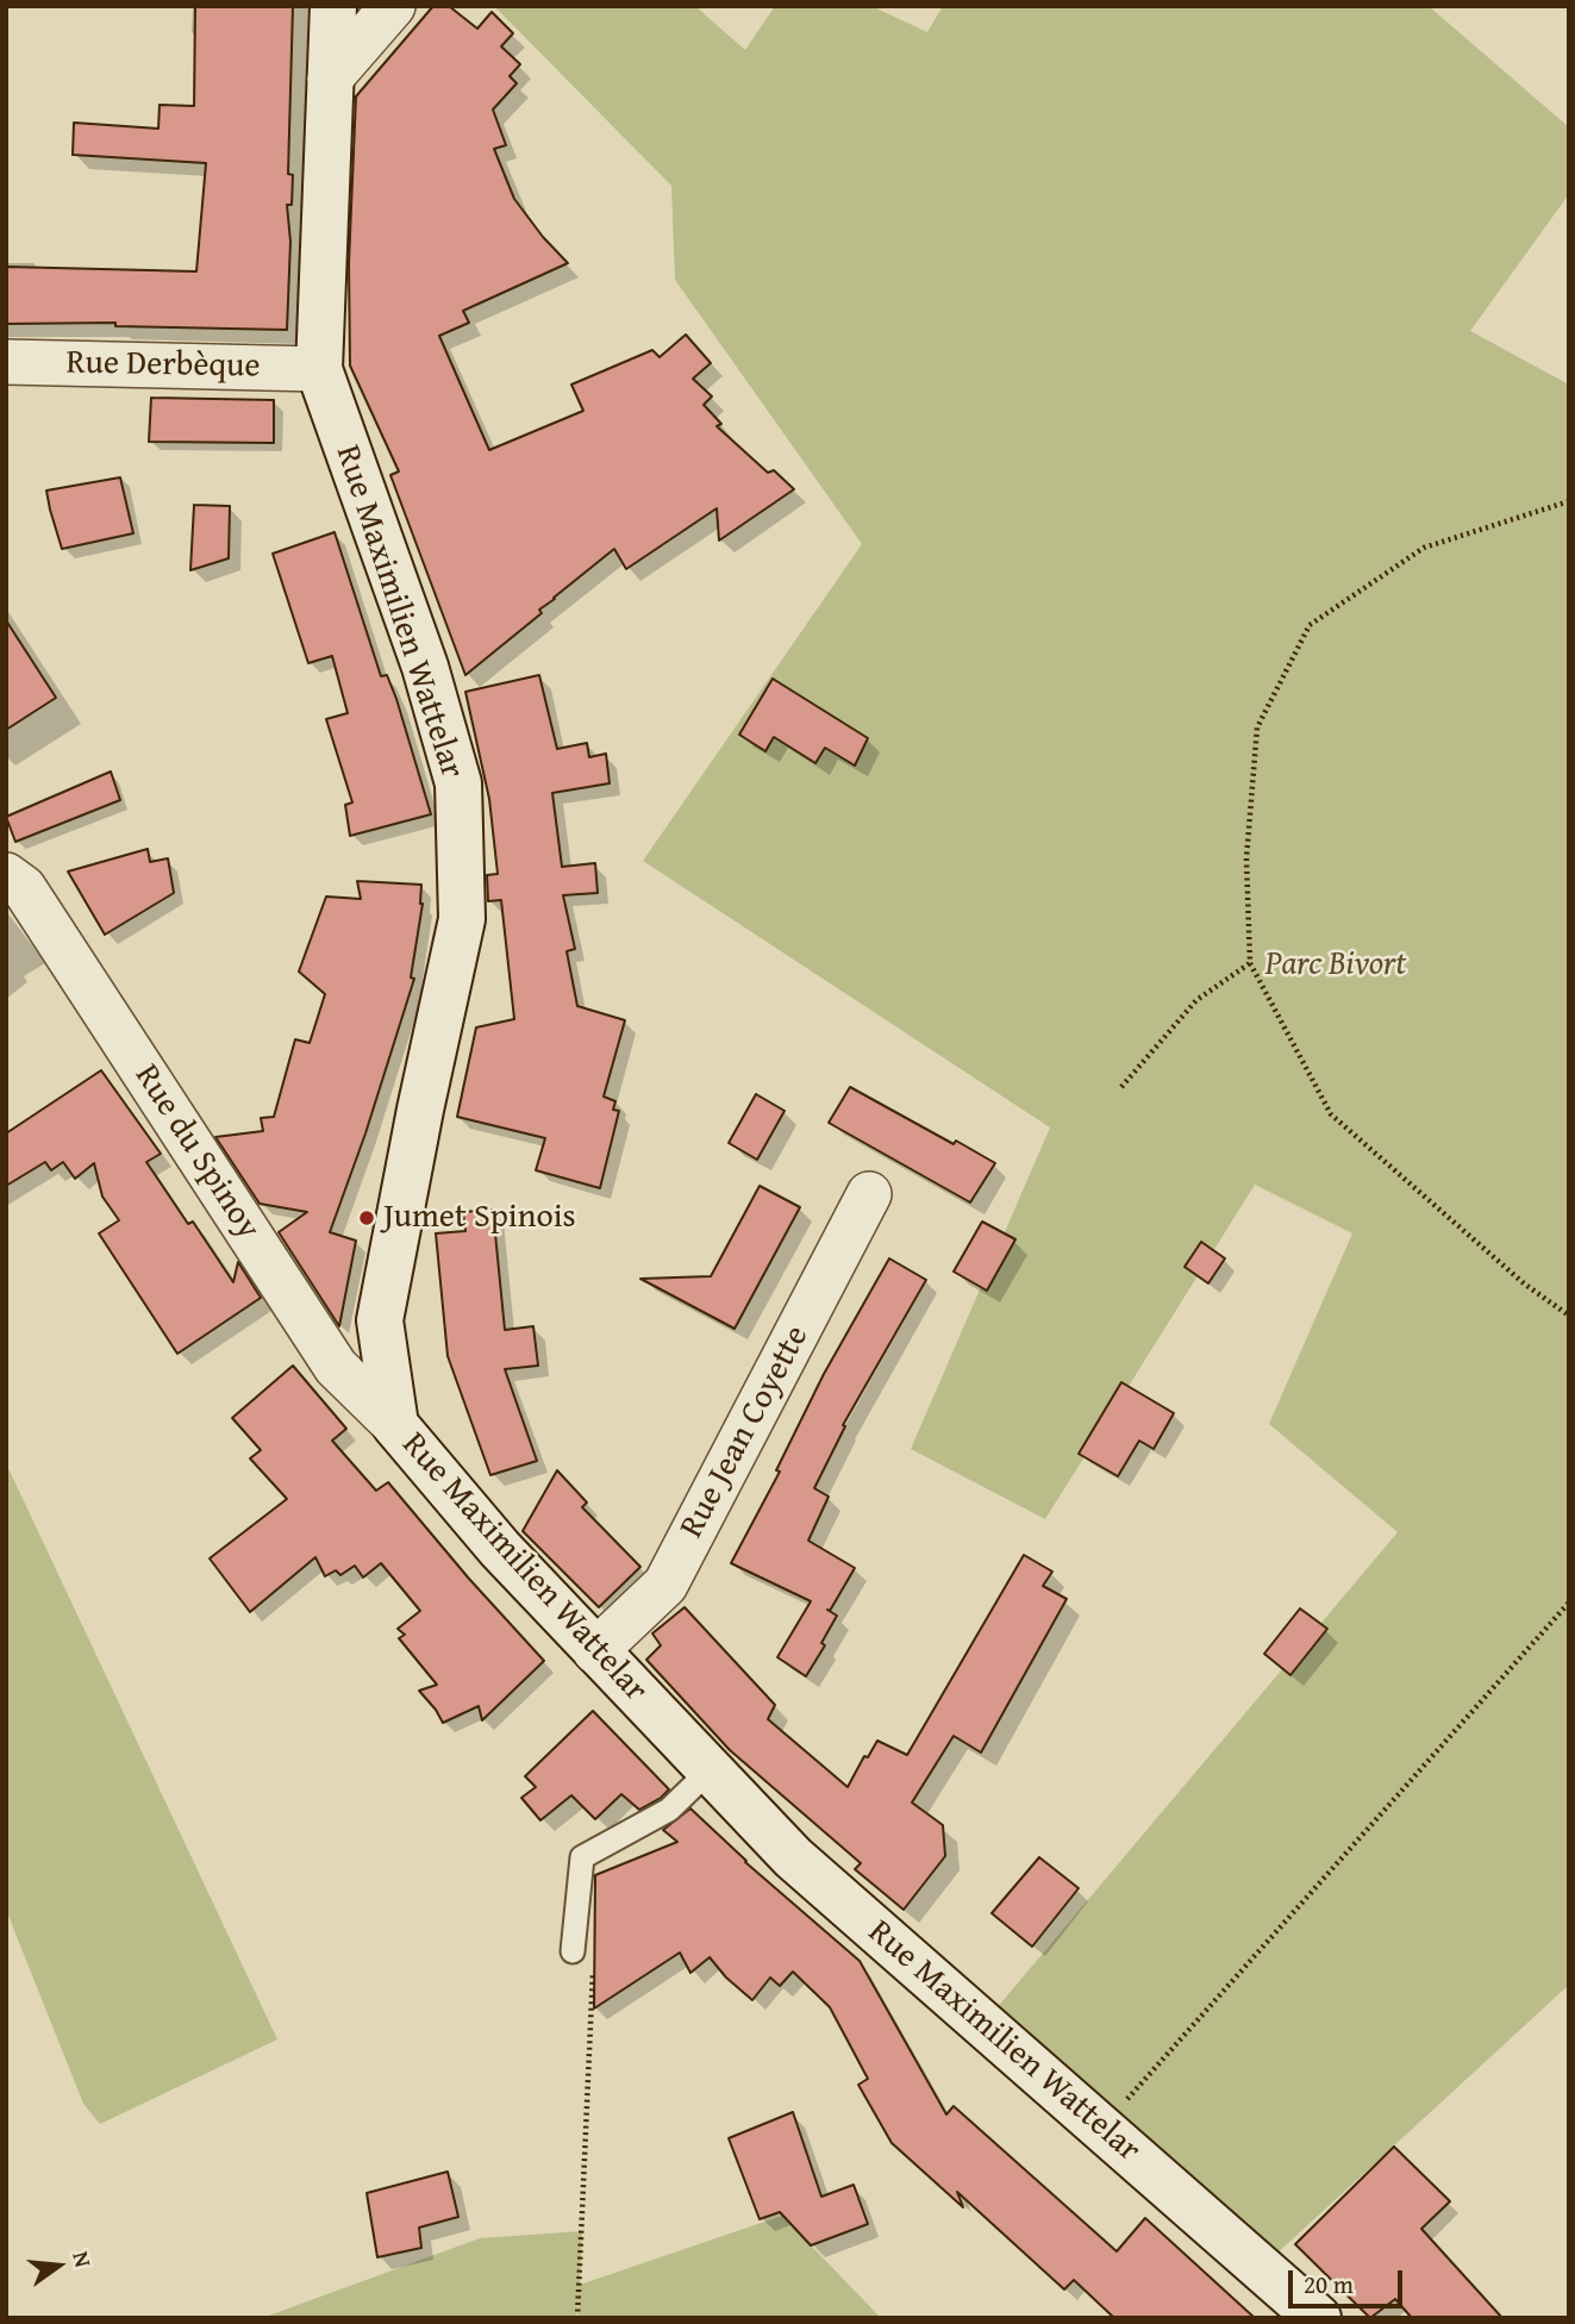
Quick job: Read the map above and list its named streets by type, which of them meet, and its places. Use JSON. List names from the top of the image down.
{
  "streets": {
    "street": [
      "Rue Derbèque",
      "Rue Maximilien Wattelar",
      "Rue du Spinoy",
      "Rue Jean Coyette"
    ]
  },
  "crossings": [
    ["Rue Derbèque", "Rue Maximilien Wattelar"],
    ["Rue Maximilien Wattelar", "Rue du Spinoy"],
    ["Rue Maximilien Wattelar", "Rue Jean Coyette"]
  ],
  "parks": ["Parc Bivort"],
  "places": ["Jumet Spinois"],
  "scale_bar": "20 m",
  "north": "right"
}
